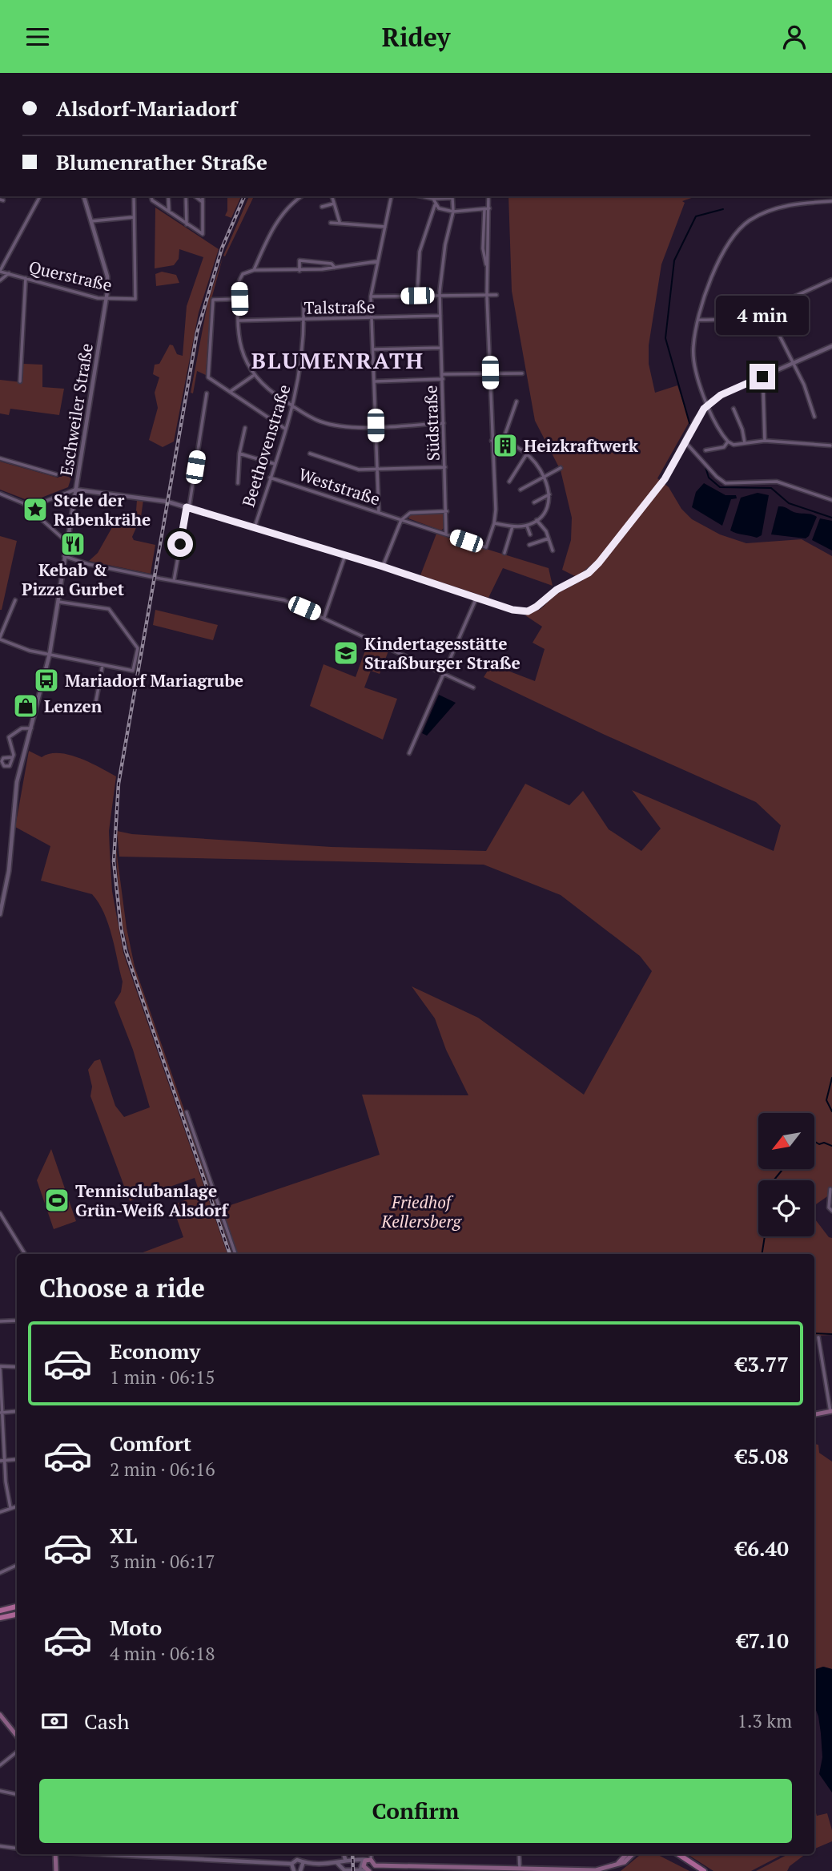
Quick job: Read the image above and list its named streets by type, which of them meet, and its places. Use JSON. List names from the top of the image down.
{
  "streets": {
    "street": [
      "Querstraße",
      "Talstraße",
      "Eschweiler Straße",
      "Südstraße",
      "Beethovenstraße",
      "Weststraße"
    ]
  },
  "crossings": [
    ["Querstraße", "Eschweiler Straße"],
    ["Talstraße", "Südstraße"],
    ["Talstraße", "Beethovenstraße"],
    ["Südstraße", "Weststraße"],
    ["Beethovenstraße", "Weststraße"]
  ],
  "districts": ["BLUMENRATH"],
  "parks": ["Friedhof Kellersberg"],
  "places": {
    "building": ["Heizkraftwerk"],
    "place": ["Stele der Rabenkrähe"],
    "restaurant": ["Kebab & Pizza Gurbet"],
    "school or university": ["Kindertagesstätte Straßburger Straße"],
    "bus stop": ["Mariadorf Mariagrube"],
    "shop": ["Lenzen"],
    "sports": ["Tennisclubanlage Grün-Weiß Alsdorf"]
  },
  "north": "bottom left",
  "page": {
    "header": "Ridey",
    "banner": ["Alsdorf-Mariadorf", "Blumenrather Straße"],
    "bubble": "4 min",
    "heading": "Choose a ride",
    "list": [
      {
        "name": "Economy",
        "note": "1 min · 06:15",
        "value": "€3.77"
      },
      {
        "name": "Comfort",
        "note": "2 min · 06:16",
        "value": "€5.08"
      },
      {
        "name": "XL",
        "note": "3 min · 06:17",
        "value": "€6.40"
      },
      {
        "name": "Moto",
        "note": "4 min · 06:18",
        "value": "€7.10"
      }
    ],
    "pay": ["Cash", "1.3 km"],
    "buttons": "Confirm"
  }
}
